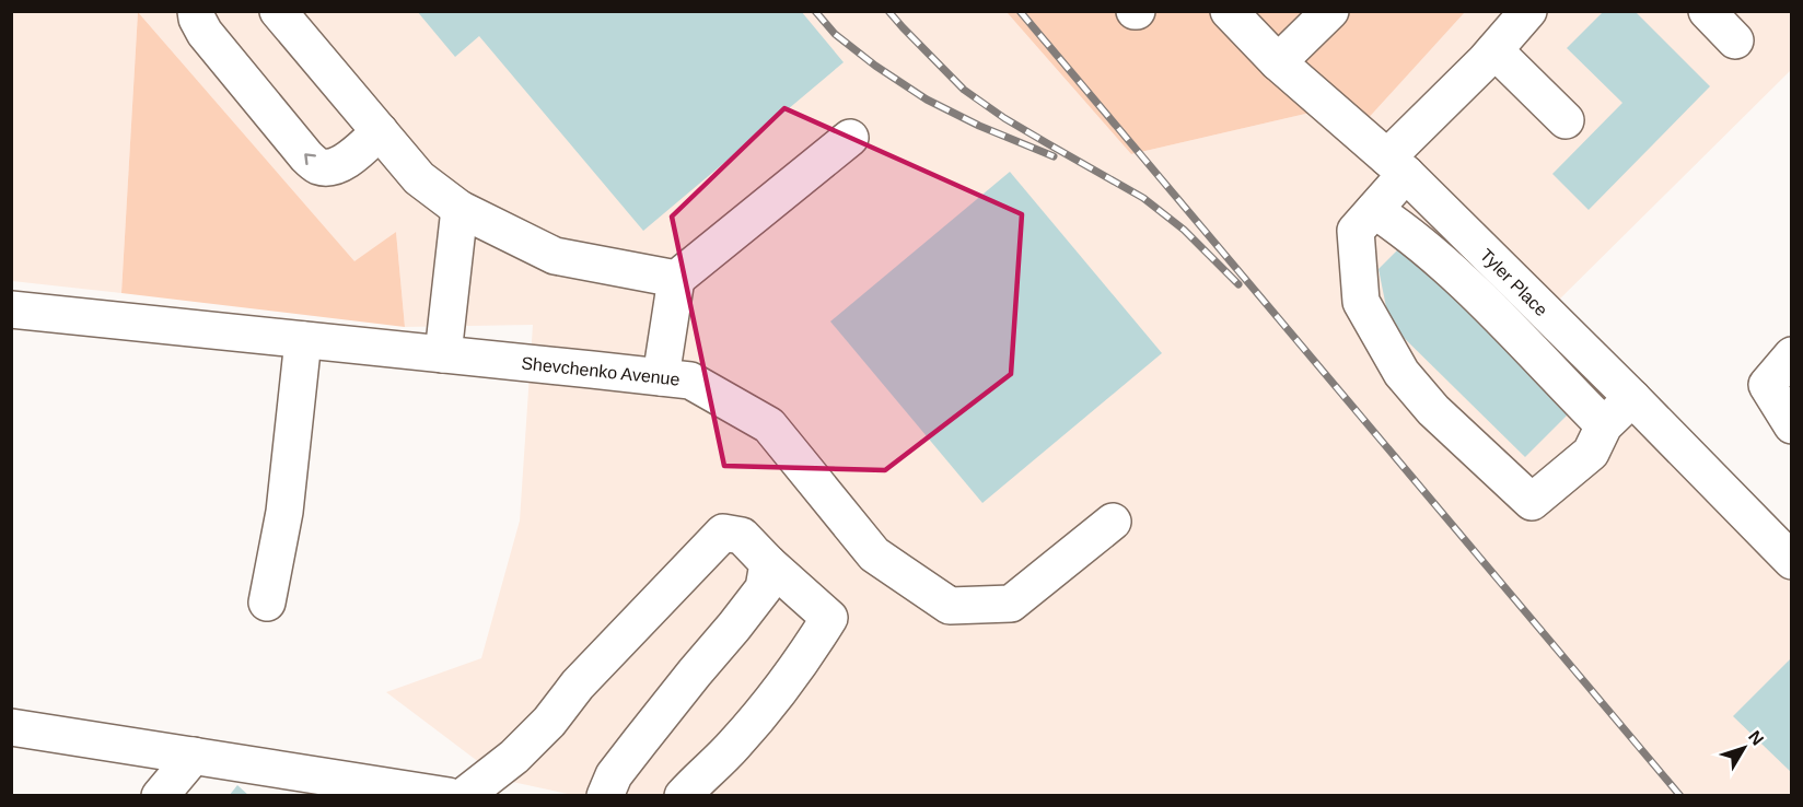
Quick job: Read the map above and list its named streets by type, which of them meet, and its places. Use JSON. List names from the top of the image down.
{
  "streets": {
    "street": ["Tyler Place", "Shevchenko Avenue"]
  },
  "north": "top right"
}
